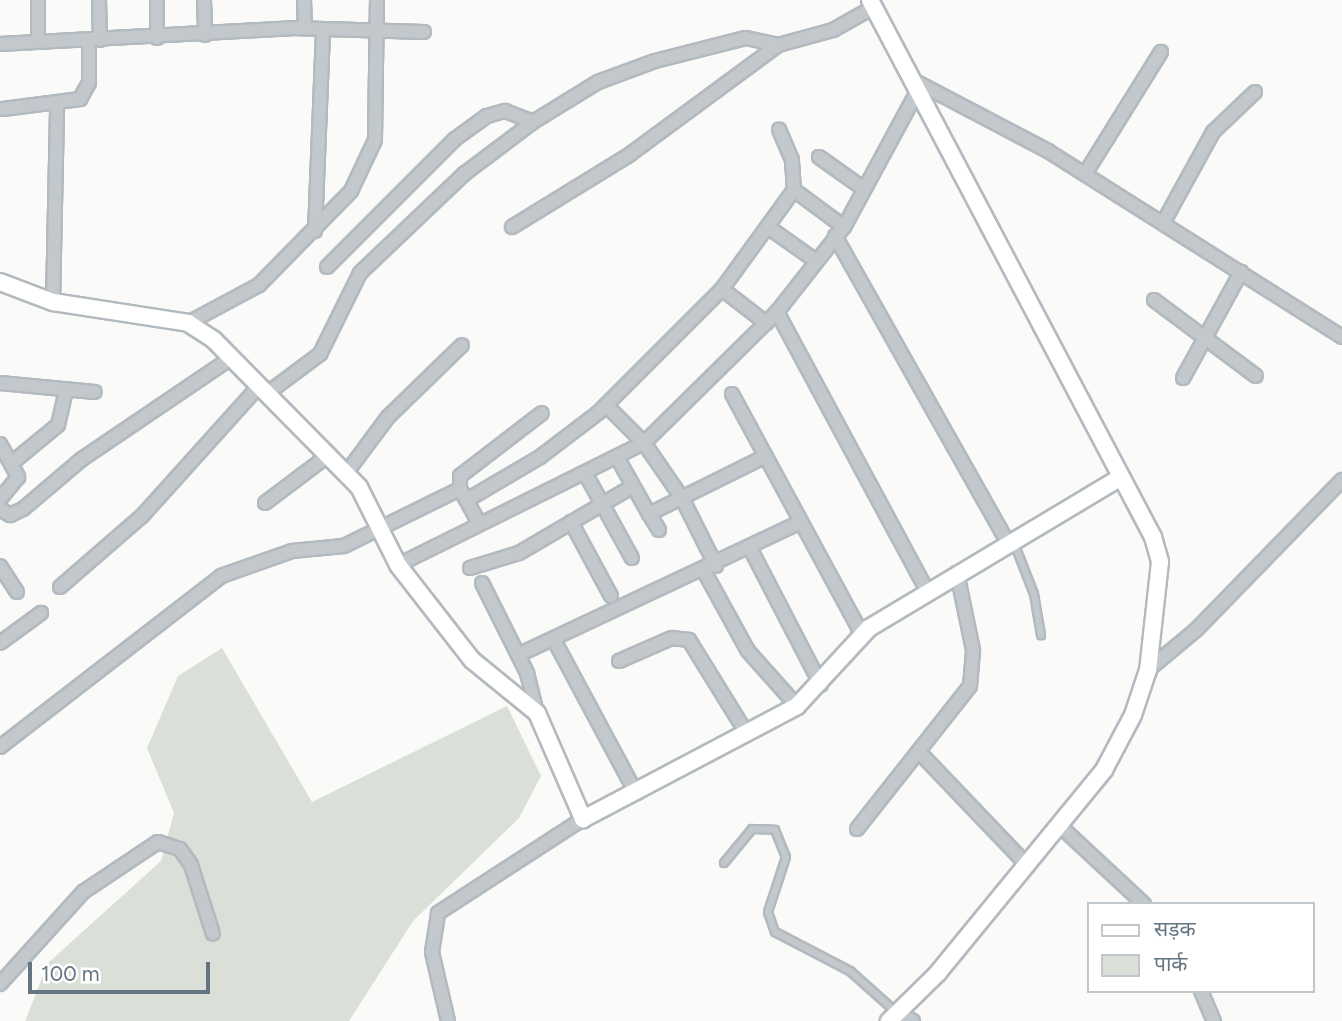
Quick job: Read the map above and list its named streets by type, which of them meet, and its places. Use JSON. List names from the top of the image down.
{
  "legend": ["सड़क", "पार्क"],
  "scale_bar": "100 m"
}
